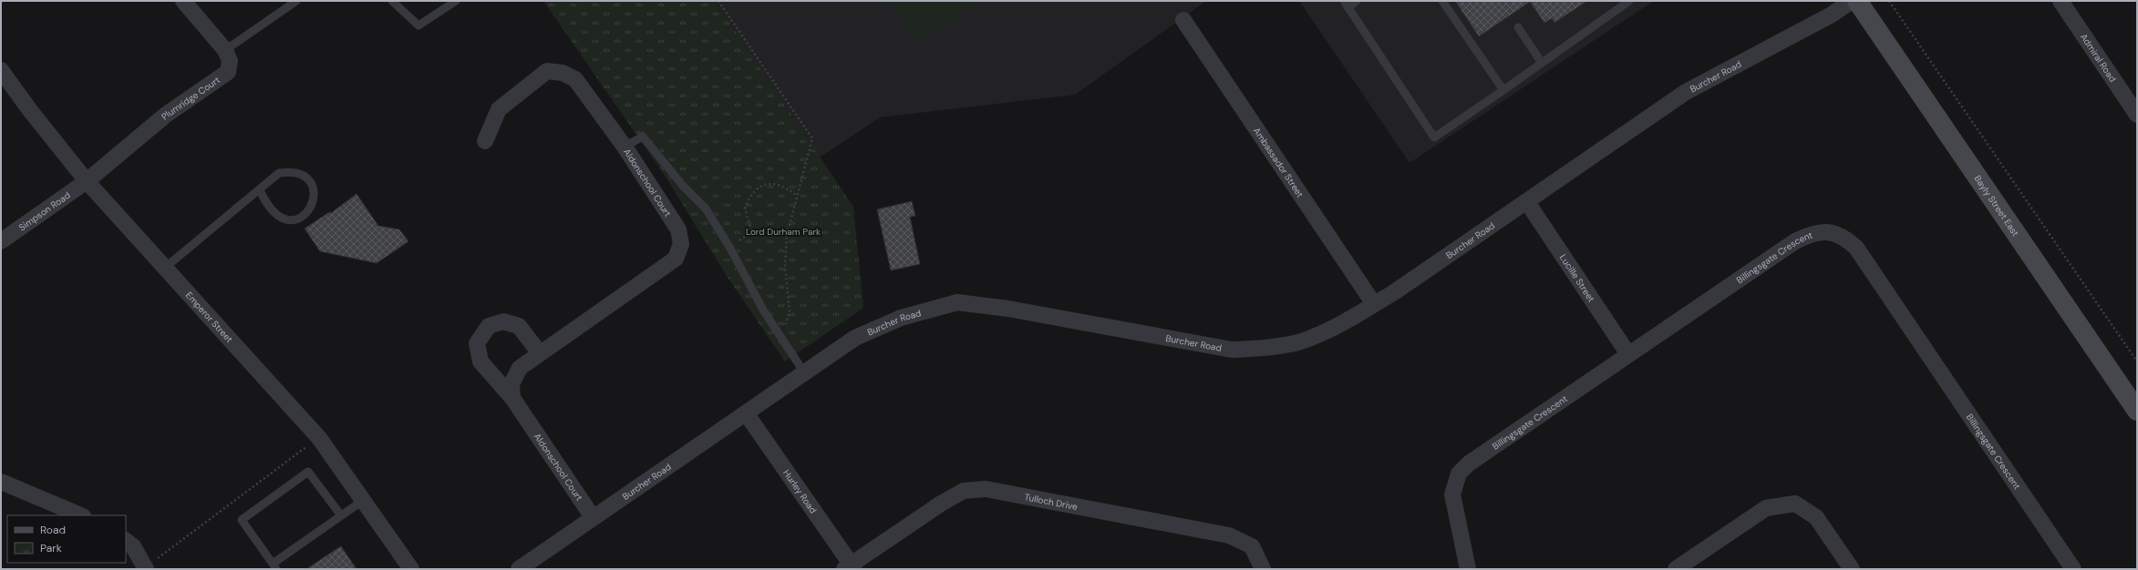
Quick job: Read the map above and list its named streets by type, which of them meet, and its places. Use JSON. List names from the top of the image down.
{
  "streets": {
    "main road": ["Bayly Street East"],
    "street": [
      "Admiral Road",
      "Burcher Road",
      "Plumridge Court",
      "Ambassador Street",
      "Aldonschool Court",
      "Simpson Road",
      "Billingsgate Crescent",
      "Lucille Street",
      "Emperor Street",
      "Hurley Road",
      "Tulloch Drive"
    ]
  },
  "crossings": [
    ["Burcher Road", "Ambassador Street"],
    ["Burcher Road", "Aldonschool Court"],
    ["Burcher Road", "Lucille Street"],
    ["Burcher Road", "Hurley Road"],
    ["Plumridge Court", "Simpson Road"],
    ["Plumridge Court", "Emperor Street"],
    ["Simpson Road", "Emperor Street"],
    ["Billingsgate Crescent", "Lucille Street"],
    ["Hurley Road", "Tulloch Drive"]
  ],
  "parks": ["Lord Durham Park"],
  "legend": ["Road", "Park"]
}
